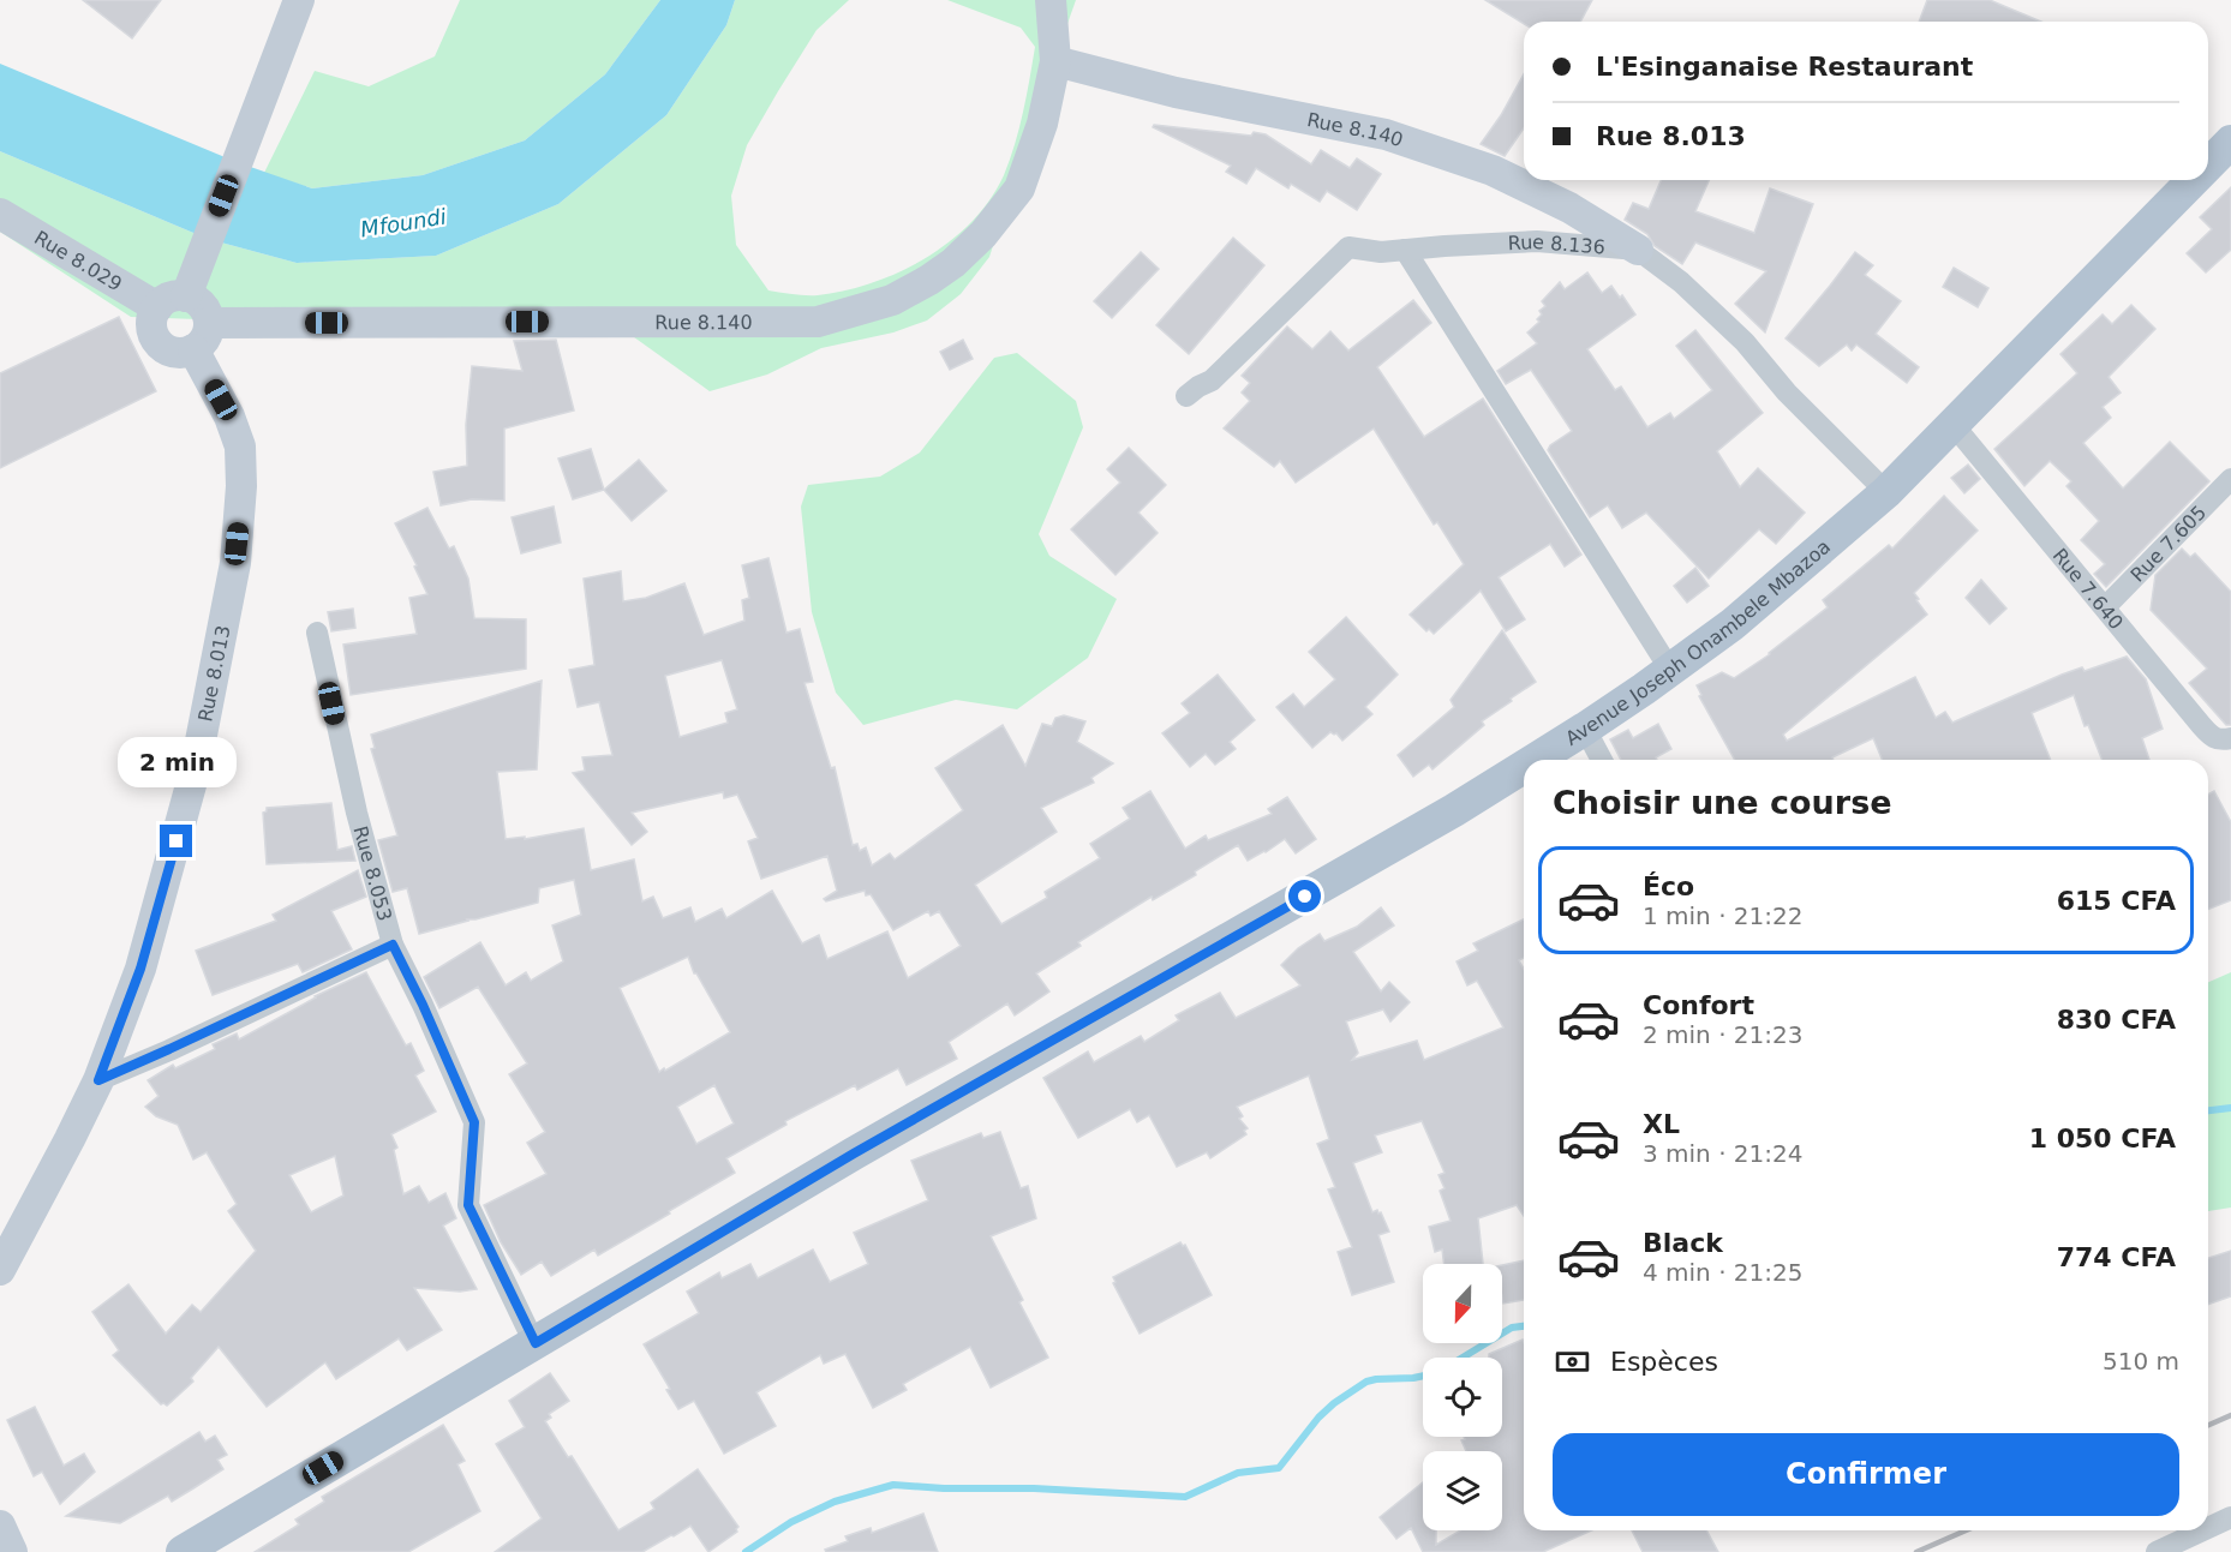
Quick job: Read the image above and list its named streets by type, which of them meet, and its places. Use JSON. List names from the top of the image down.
{
  "streets": {
    "main road": [
      "Rue 8.140",
      "Rue 8.029",
      "Avenue Joseph Onambele Mbazoa",
      "Rue 8.013"
    ],
    "street": [
      "Rue 8.136",
      "Rue 7.605",
      "Rue 7.640",
      "Rue 8.053"
    ]
  },
  "crossings": [
    ["Rue 8.140", "Rue 8.136"],
    ["Rue 8.140", "Rue 8.029"],
    ["Rue 8.140", "Rue 8.013"],
    ["Rue 8.029", "Rue 8.013"],
    ["Rue 7.605", "Rue 7.640"],
    ["Rue 7.640", "Avenue Joseph Onambele Mbazoa"],
    ["Avenue Joseph Onambele Mbazoa", "Rue 8.053"]
  ],
  "water": ["Mfoundi"],
  "north": "bottom",
  "page": {
    "banner": ["L'Esinganaise Restaurant", "Rue 8.013"],
    "bubble": "2 min",
    "heading": "Choisir une course",
    "list": [
      {
        "name": "Éco",
        "note": "1 min · 21:22",
        "value": "615 CFA"
      },
      {
        "name": "Confort",
        "note": "2 min · 21:23",
        "value": "830 CFA"
      },
      {
        "name": "XL",
        "note": "3 min · 21:24",
        "value": "1 050 CFA"
      },
      {
        "name": "Black",
        "note": "4 min · 21:25",
        "value": "774 CFA"
      }
    ],
    "pay": ["Espèces", "510 m"],
    "buttons": "Confirmer"
  }
}
